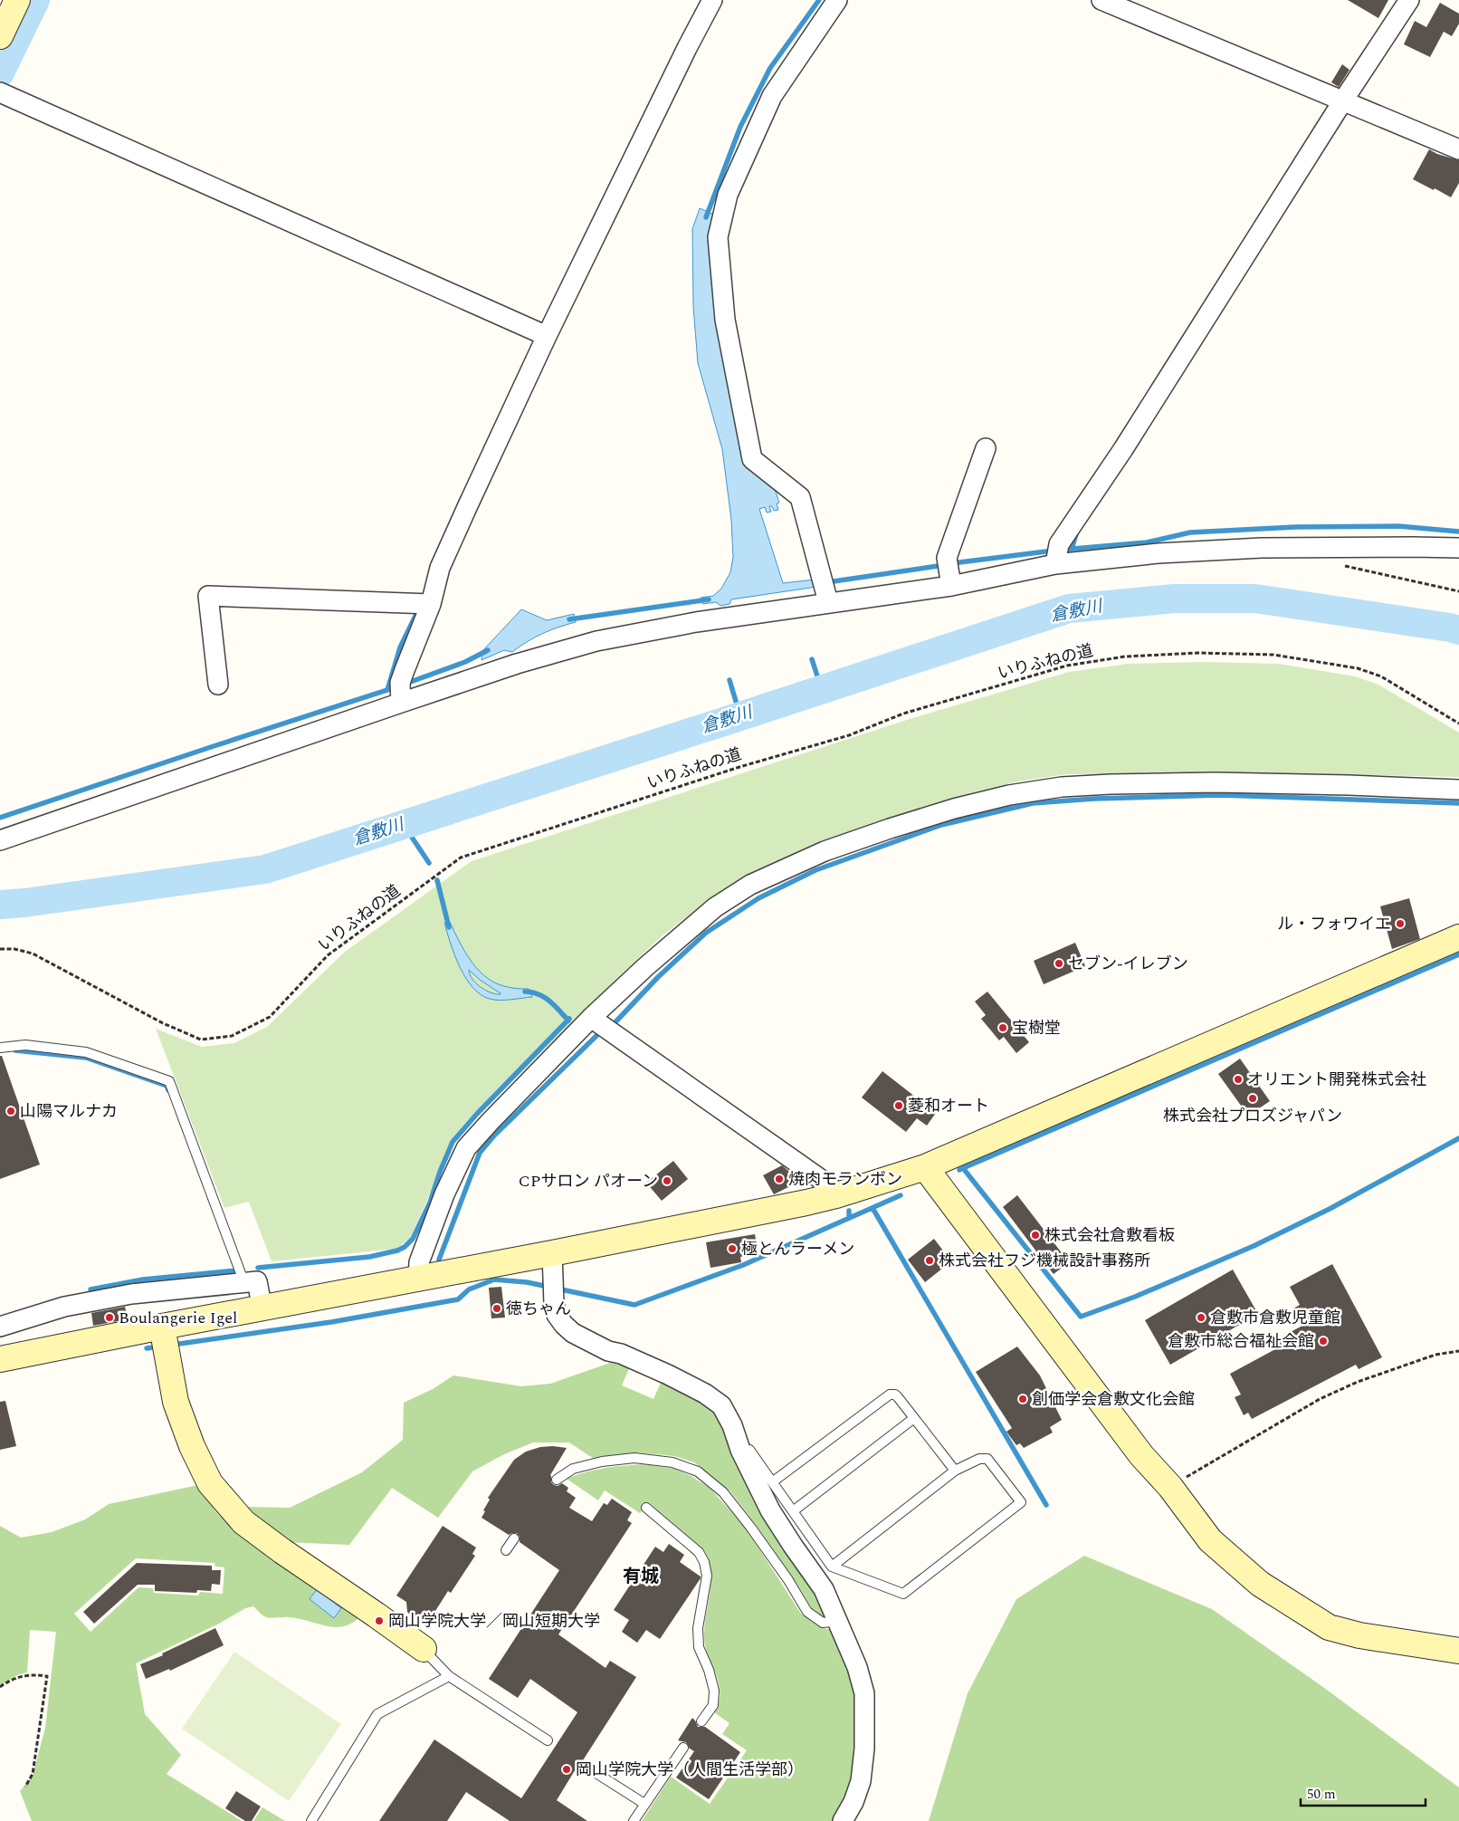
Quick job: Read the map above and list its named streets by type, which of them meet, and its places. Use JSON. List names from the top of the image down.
{
  "streets": {
    "path": ["いりふねの道"]
  },
  "districts": ["有城"],
  "water": ["倉敷川"],
  "places": [
    "ル・フォワイエ",
    "セブン-イレブン",
    "宝樹堂",
    "オリエント開発株式会社",
    "株式会社プロズジャパン",
    "菱和オート",
    "山陽マルナカ",
    "焼肉モランボン",
    "CPサロン パオーン",
    "株式会社倉敷看板",
    "極とんラーメン",
    "株式会社フジ機械設計事務所",
    "徳ちゃん",
    "Boulangerie Igel",
    "倉敷市倉敷児童館",
    "倉敷市総合福祉会館",
    "創価学会倉敷文化会館",
    "岡山学院大学／岡山短期大学",
    "岡山学院大学（人間生活学部）"
  ],
  "scale_bar": "50 m"
}
